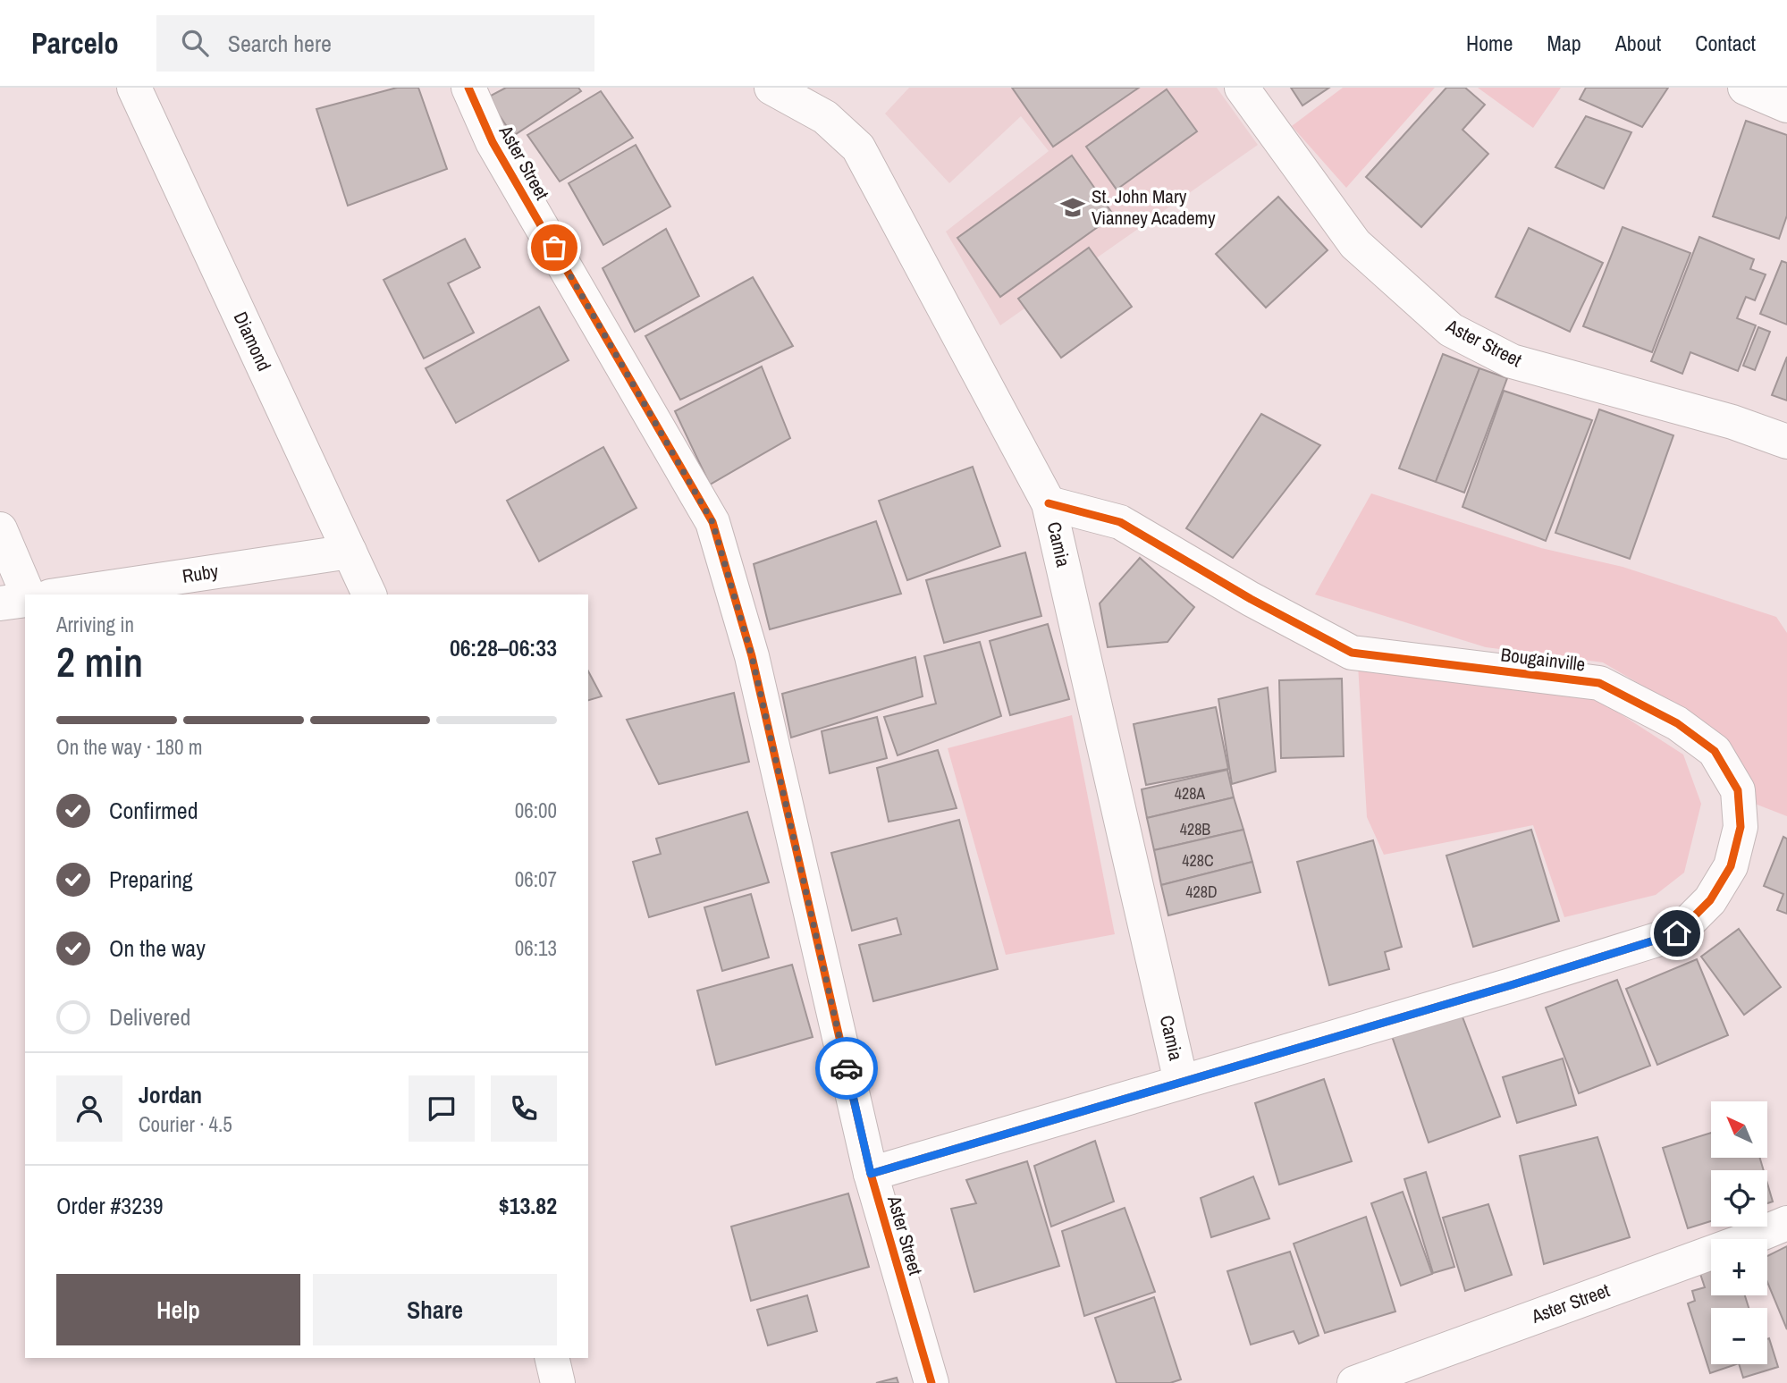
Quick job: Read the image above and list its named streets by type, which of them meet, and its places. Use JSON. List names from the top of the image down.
{
  "streets": {
    "street": [
      "Aster Street",
      "Diamond",
      "Camia",
      "Ruby",
      "Bougainville"
    ]
  },
  "crossings": [
    ["Aster Street", "Bougainville"],
    ["Diamond", "Ruby"],
    ["Camia", "Bougainville"]
  ],
  "places": {
    "school or university": ["St. John Mary Vianney Academy"]
  },
  "house_numbers": [
    "428A",
    "428B",
    "428C",
    "428D"
  ],
  "north": "top left",
  "page": {
    "header": "Parcelo",
    "search": "Search here",
    "nav": [
      "Home",
      "Map",
      "About",
      "Contact"
    ],
    "heading": ["2 min", "Arriving in", "06:28–06:33"],
    "panel": [
      "Jordan",
      "Courier · 4.5",
      "Order #3239",
      "$13.82"
    ],
    "bar": "On the way · 180 m",
    "list": [
      ["Confirmed", "06:00"],
      ["Preparing", "06:07"],
      ["On the way", "06:13"],
      "Delivered"
    ],
    "map_buttons": ["+", "−"],
    "buttons": ["Help", "Share"]
  }
}
